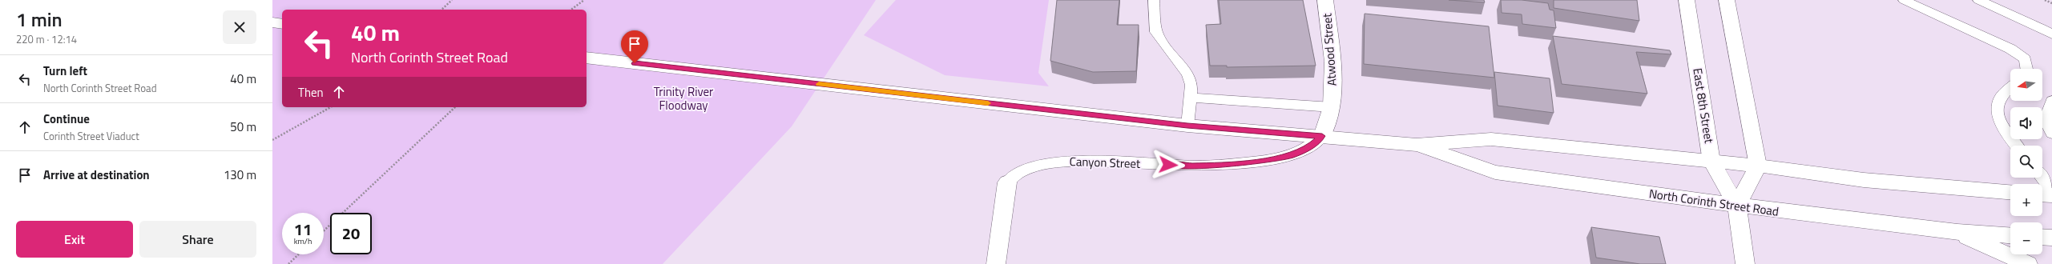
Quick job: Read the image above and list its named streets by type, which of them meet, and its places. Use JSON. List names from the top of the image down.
{
  "streets": {
    "main road": [
      "Atwood Street",
      "East 8th Street",
      "Canyon Street",
      "North Corinth Street Road"
    ]
  },
  "crossings": [
    ["Atwood Street", "Canyon Street"],
    ["Atwood Street", "North Corinth Street Road"],
    ["East 8th Street", "North Corinth Street Road"],
    ["Canyon Street", "North Corinth Street Road"]
  ],
  "parks": ["Trinity River Floodway"],
  "north": "left",
  "page": {
    "heading": ["1 min", "220 m · 12:14"],
    "turn": ["40 m", "North Corinth Street Road"],
    "list": [
      {
        "name": "Turn left",
        "note": "North Corinth Street Road",
        "value": "40 m"
      },
      {
        "name": "Continue",
        "note": "Corinth Street Viaduct",
        "value": "50 m"
      },
      {
        "name": "Arrive at destination",
        "value": "130 m"
      }
    ],
    "map_buttons": ["+", "−"],
    "then": "Then",
    "speed": "11 km/h",
    "limit": "20",
    "buttons": ["Exit", "Share"]
  }
}
